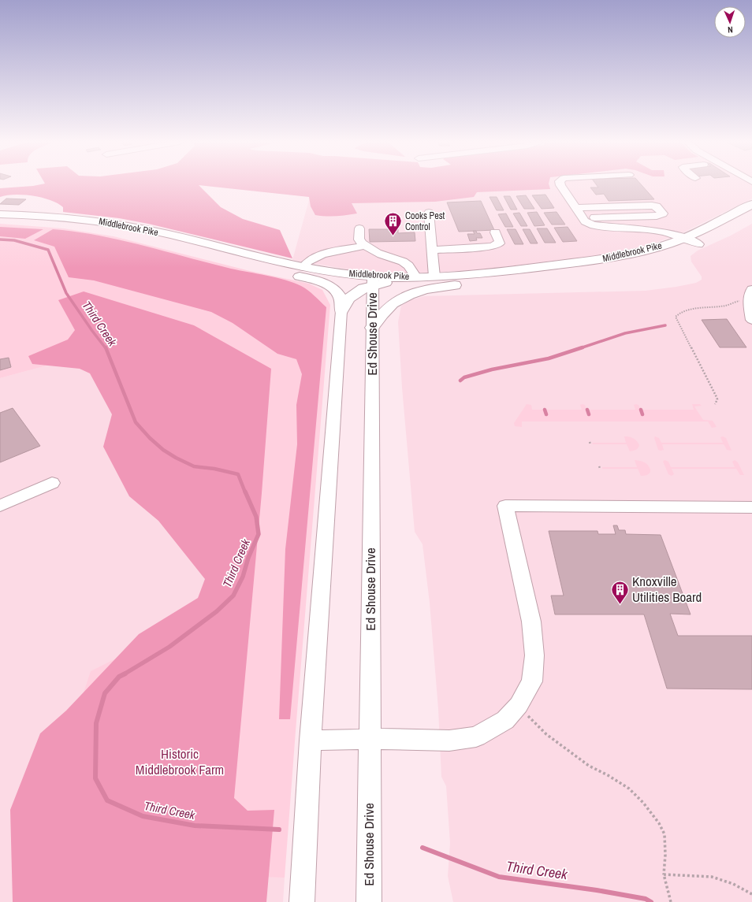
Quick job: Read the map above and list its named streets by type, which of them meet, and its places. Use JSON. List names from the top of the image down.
{
  "streets": {
    "main road": ["Middlebrook Pike"],
    "street": ["Ed Shouse Drive"]
  },
  "crossings": [
    ["Middlebrook Pike", "Ed Shouse Drive"]
  ],
  "water": ["Third Creek"],
  "parks": ["Historic Middlebrook Farm"],
  "places": {
    "building": ["Cooks Pest Control", "Knoxville Utilities Board"]
  },
  "north": "bottom"
}
